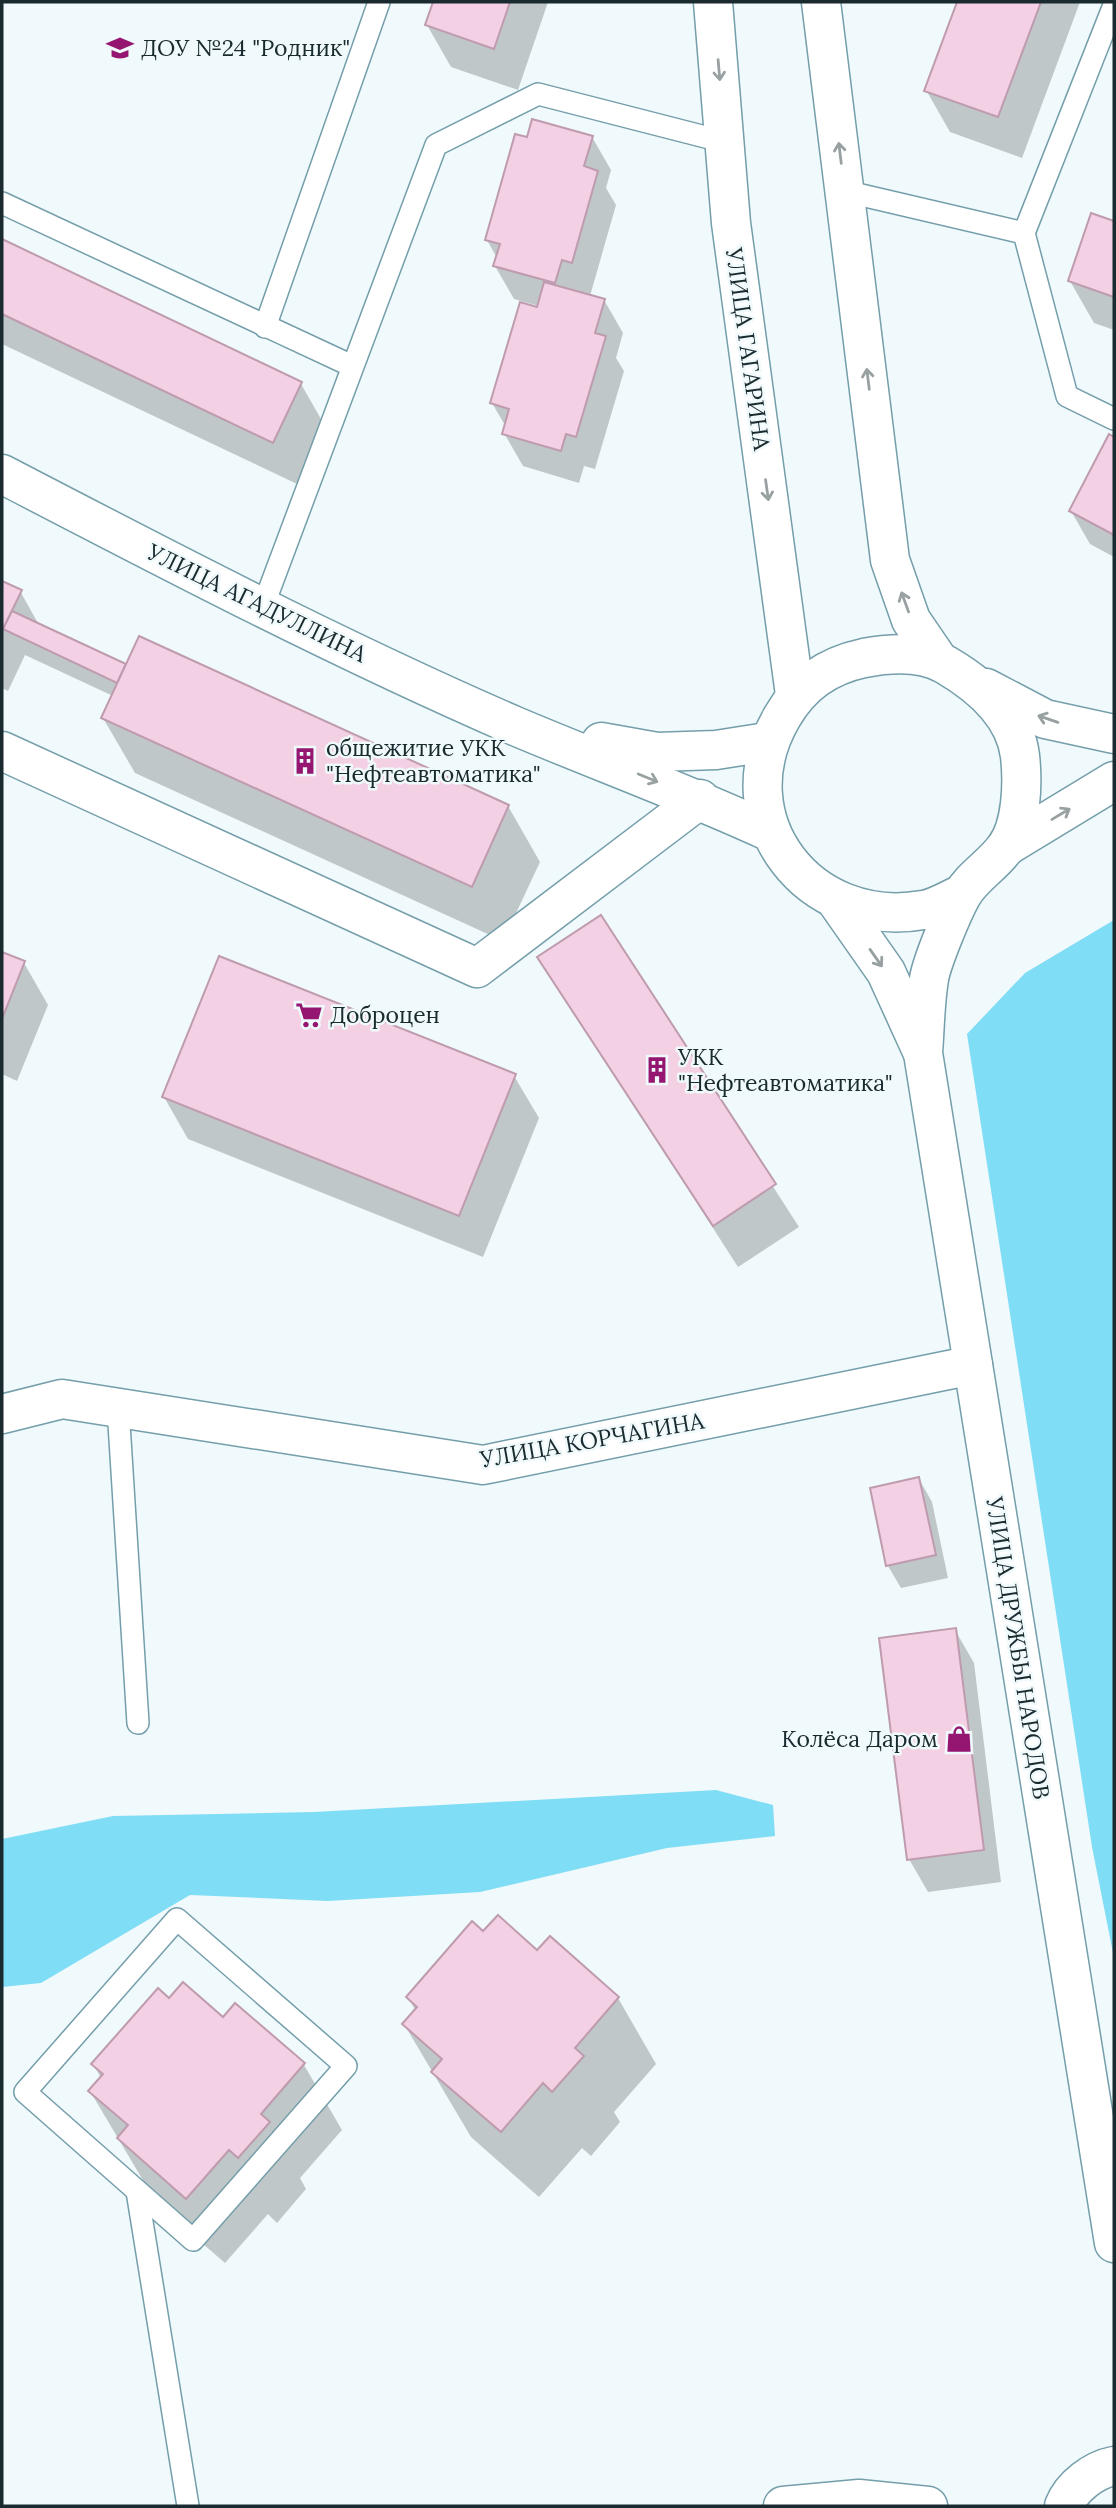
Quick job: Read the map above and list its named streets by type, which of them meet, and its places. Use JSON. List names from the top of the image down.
{
  "streets": {
    "main road": [
      "УЛИЦА ГАГАРИНА",
      "УЛИЦА АГАДУЛЛИНА",
      "УЛИЦА КОРЧАГИНА",
      "УЛИЦА ДРУЖБЫ НАРОДОВ"
    ]
  },
  "crossings": [
    ["УЛИЦА КОРЧАГИНА", "УЛИЦА ДРУЖБЫ НАРОДОВ"]
  ],
  "places": {
    "school or university": ["ДОУ №24 \"Родник\""],
    "building": ["общежитие УКК \"Нефтеавтоматика\"", "УКК \"Нефтеавтоматика\""],
    "supermarket": ["Доброцен"],
    "shop": ["Колёса Даром"]
  }
}
